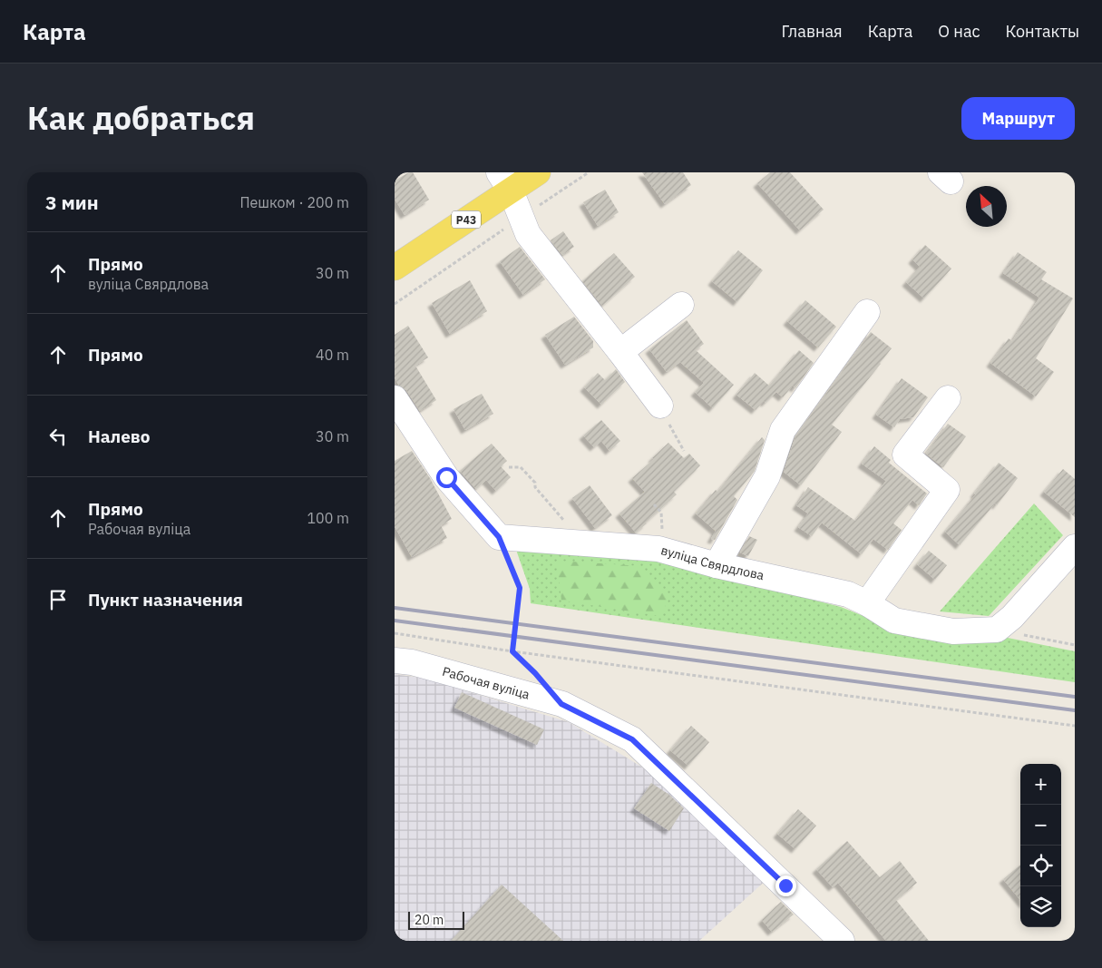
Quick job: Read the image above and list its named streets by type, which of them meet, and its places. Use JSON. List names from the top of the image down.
{
  "streets": {
    "main road": ["Р43"],
    "street": ["вуліца Свярдлова", "Рабочая вуліца"]
  },
  "scale_bar": "20 m",
  "north": "top left",
  "page": {
    "header": "Карта",
    "nav": [
      "Главная",
      "Карта",
      "О нас",
      "Контакты"
    ],
    "title": "Как добраться",
    "buttons": "Маршрут",
    "heading": ["3 мин", "Пешком · 200 m"],
    "list": [
      ["Прямо", "вуліца Свярдлова", "30 m"],
      ["Прямо", "40 m"],
      ["Налево", "30 m"],
      ["Прямо", "Рабочая вуліца", "100 m"],
      "Пункт назначения"
    ],
    "map_buttons": ["+", "−"],
    "scale": "20 m"
  }
}
